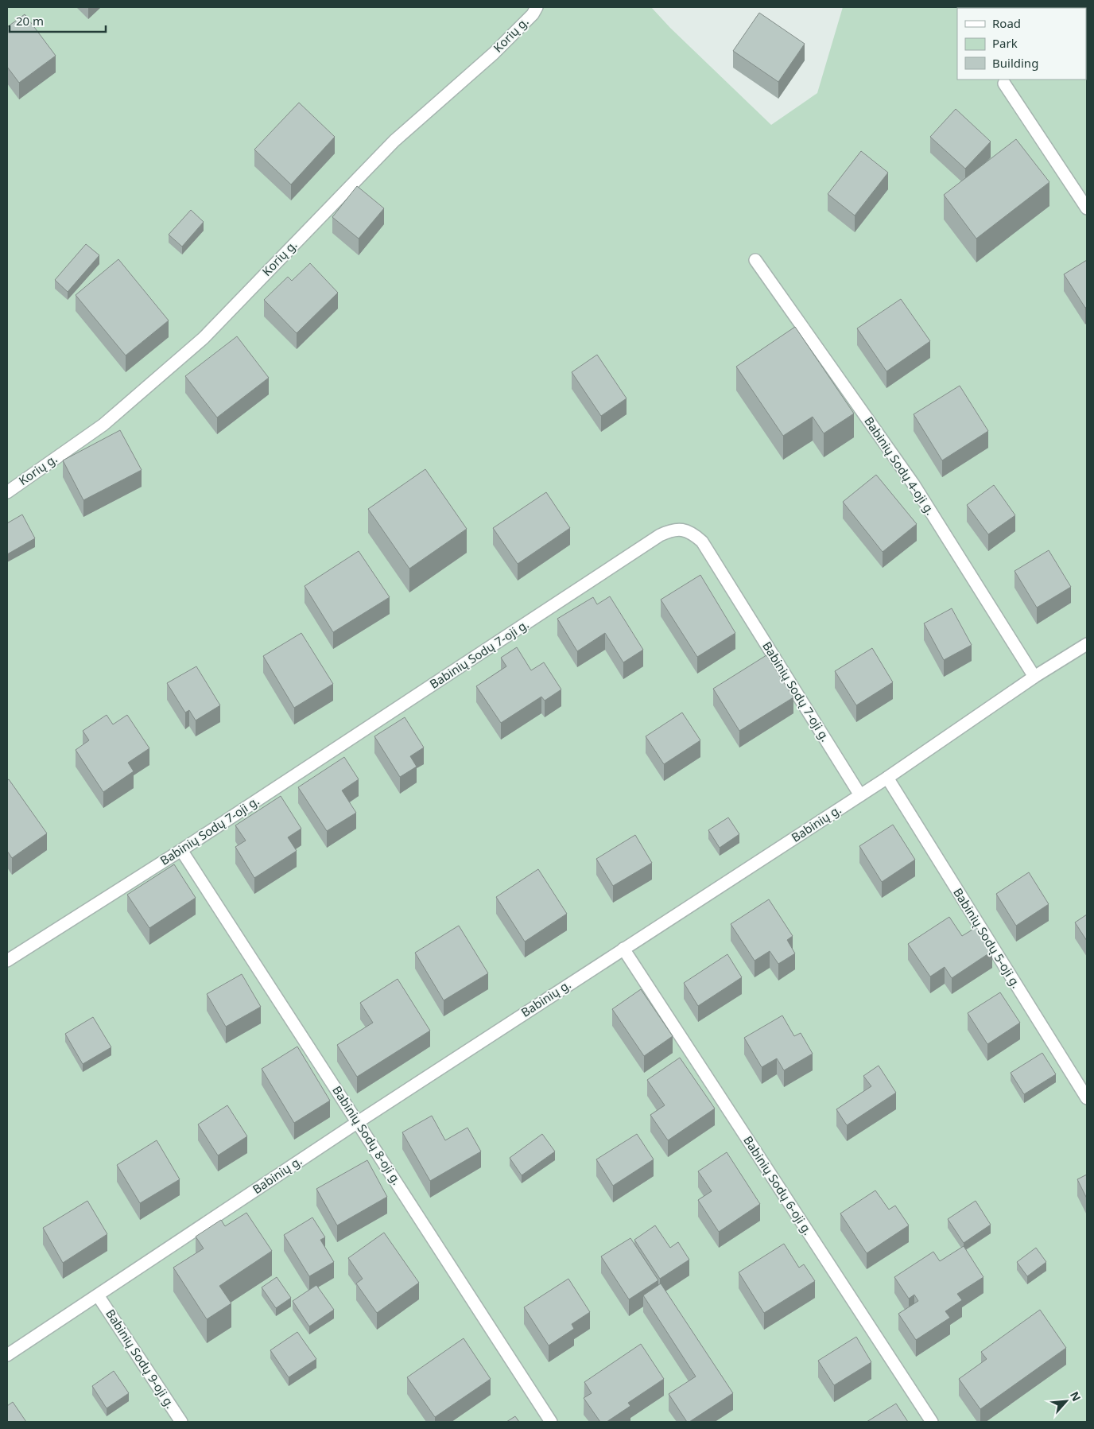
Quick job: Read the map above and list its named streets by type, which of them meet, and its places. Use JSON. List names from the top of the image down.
{
  "streets": {
    "street": [
      "Korių g.",
      "Babinių Sodų 4-oji g.",
      "Babinių Sodų 7-oji g.",
      "Babinių g.",
      "Babinių Sodų 5-oji g.",
      "Babinių Sodų 8-oji g.",
      "Babinių Sodų 6-oji g.",
      "Babinių Sodų 9-oji g."
    ]
  },
  "crossings": [
    ["Babinių Sodų 4-oji g.", "Babinių g."],
    ["Babinių Sodų 7-oji g.", "Babinių g."],
    ["Babinių Sodų 7-oji g.", "Babinių Sodų 8-oji g."],
    ["Babinių g.", "Babinių Sodų 5-oji g."],
    ["Babinių g.", "Babinių Sodų 8-oji g."],
    ["Babinių g.", "Babinių Sodų 6-oji g."],
    ["Babinių g.", "Babinių Sodų 9-oji g."]
  ],
  "legend": ["Road", "Park", "Building"],
  "scale_bar": "20 m",
  "north": "top right"
}
